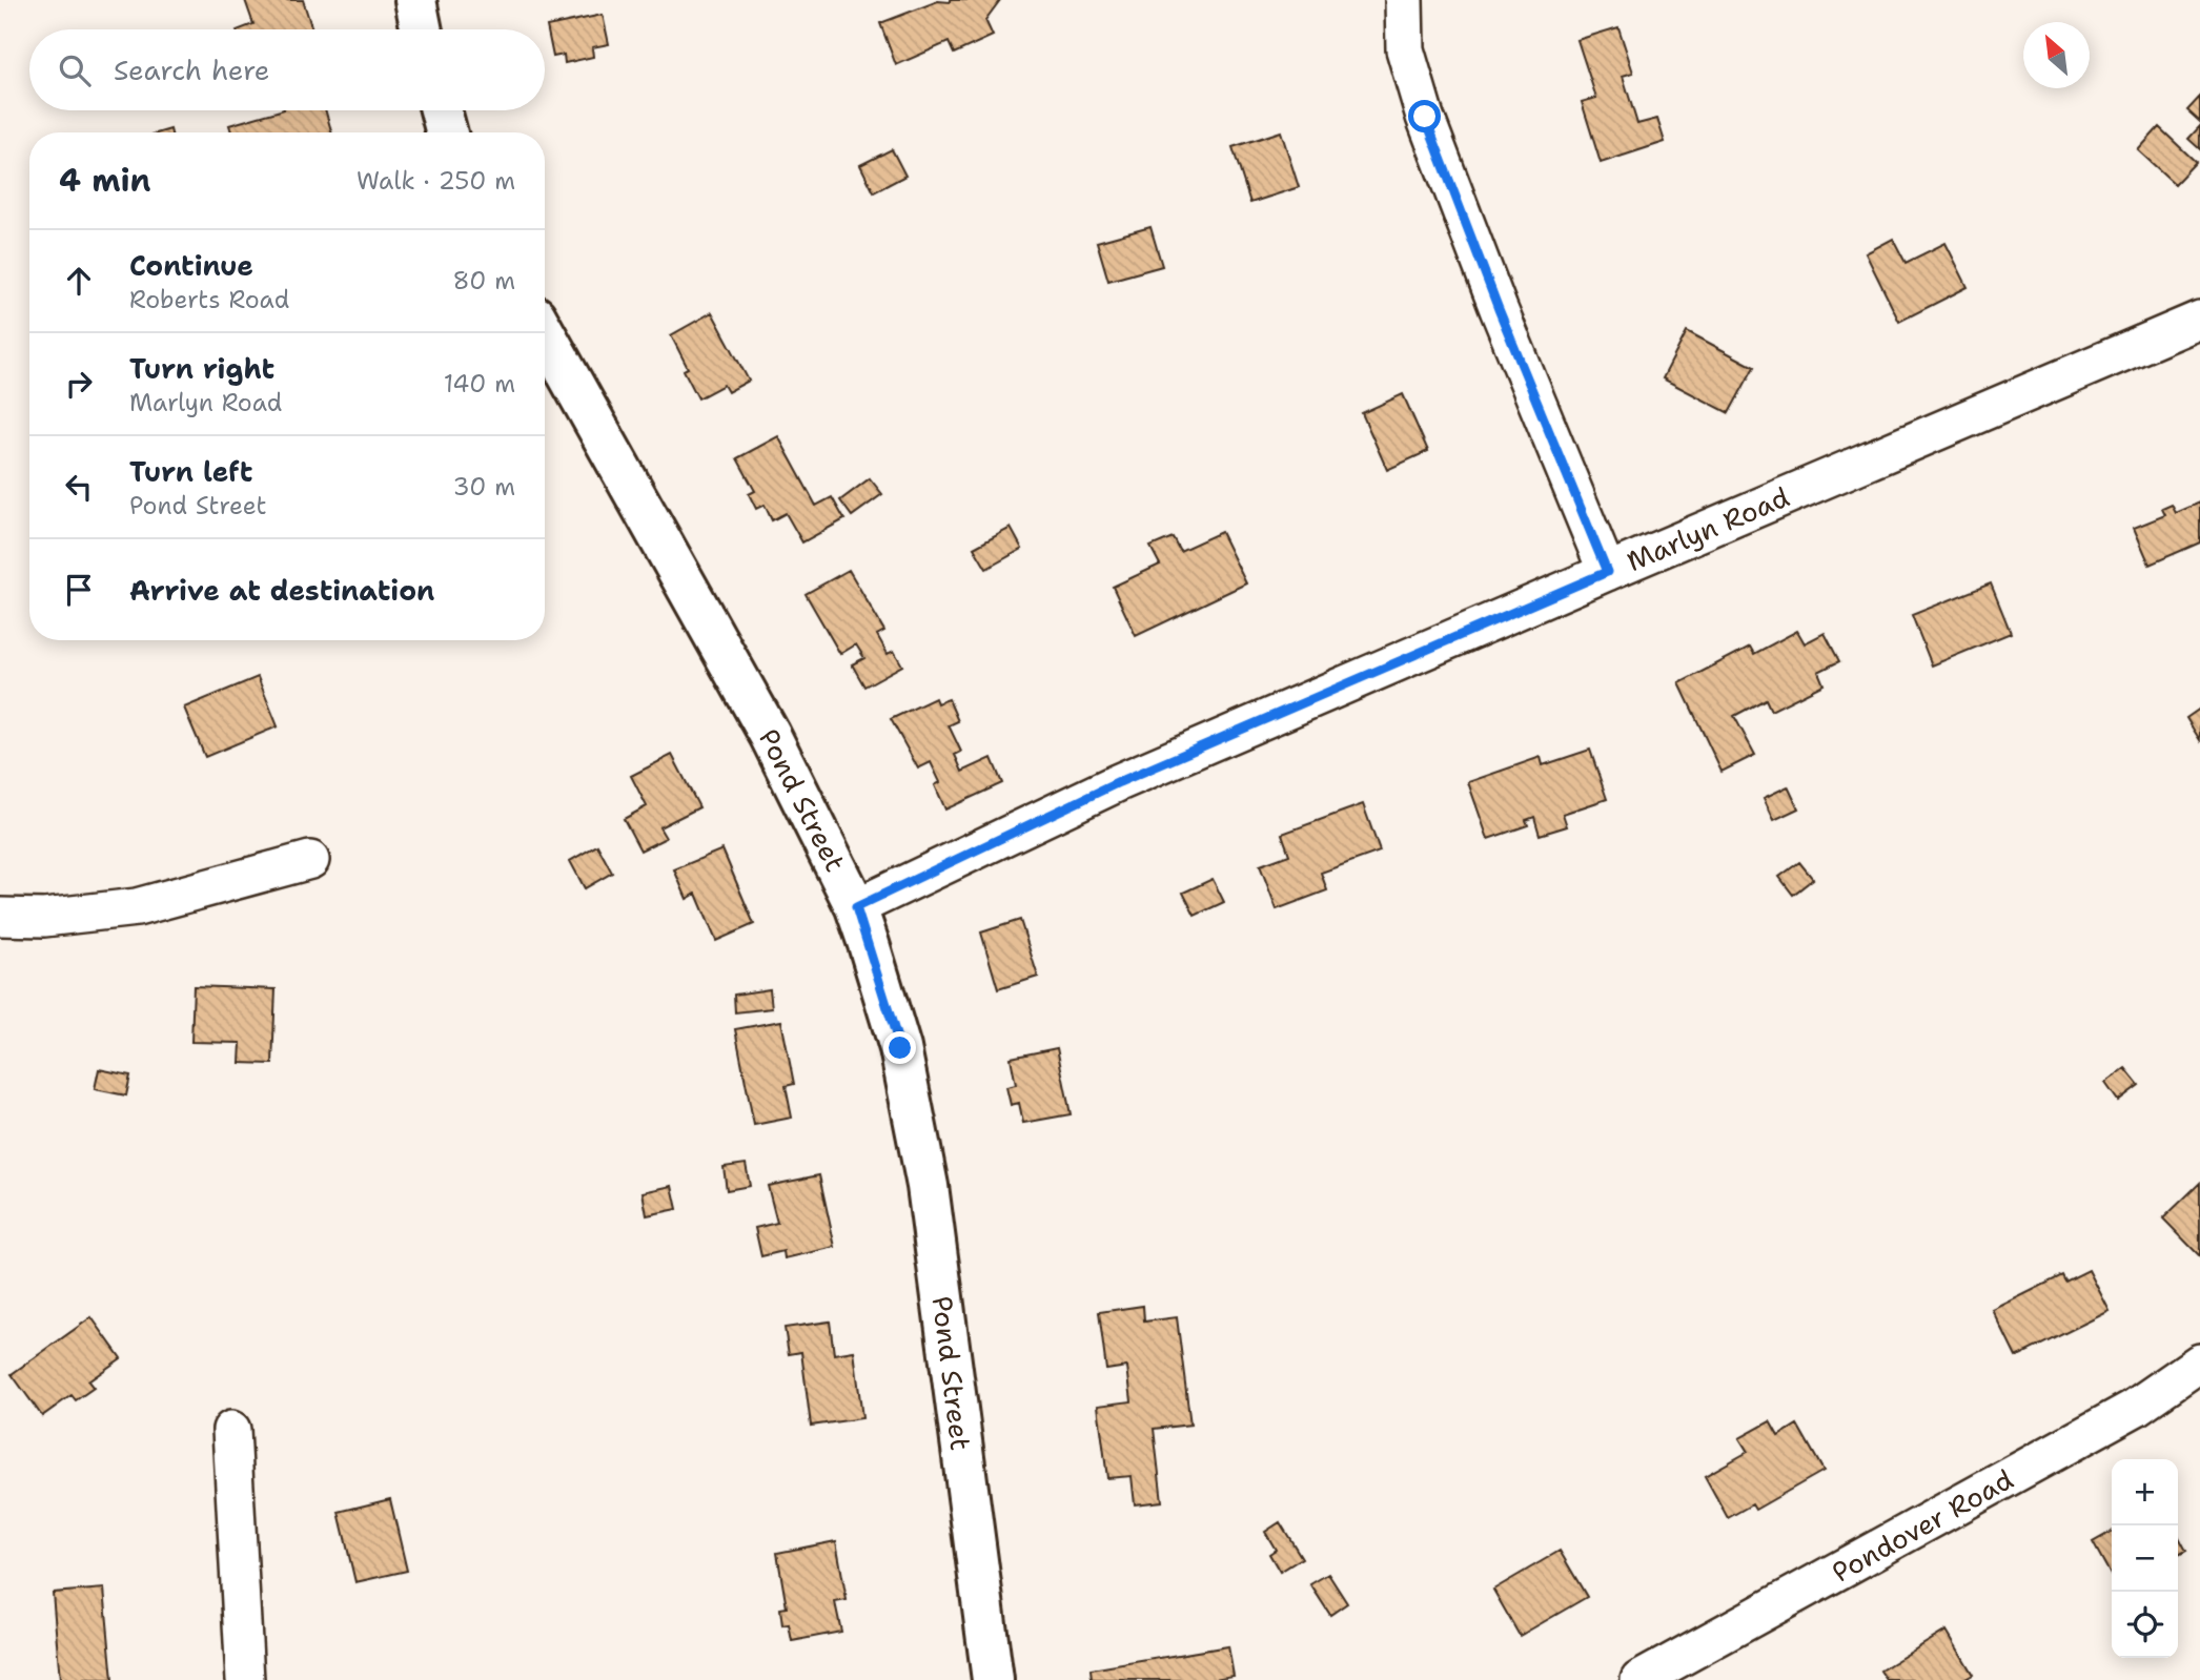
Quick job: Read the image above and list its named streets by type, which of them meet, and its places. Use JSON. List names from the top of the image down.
{
  "streets": {
    "street": ["Marlyn Road", "Pond Street", "Pondover Road"]
  },
  "crossings": [
    ["Marlyn Road", "Pond Street"]
  ],
  "north": "top left",
  "page": {
    "search": "Search here",
    "heading": ["4 min", "Walk · 250 m"],
    "list": [
      ["Continue", "Roberts Road", "80 m"],
      ["Turn right", "Marlyn Road", "140 m"],
      ["Turn left", "Pond Street", "30 m"],
      "Arrive at destination"
    ],
    "map_buttons": ["+", "−"]
  }
}
